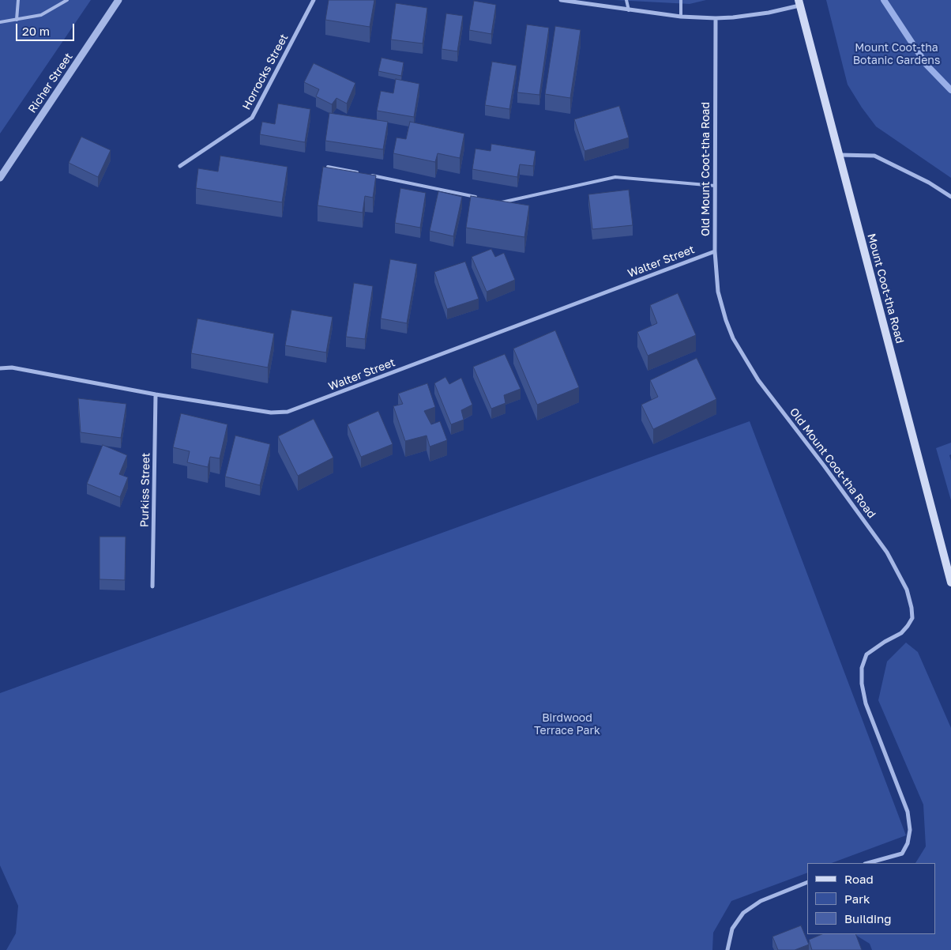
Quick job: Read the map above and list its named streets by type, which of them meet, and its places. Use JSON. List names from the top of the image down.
{
  "streets": {
    "main road": ["Mount Coot-tha Road"],
    "street": [
      "Horrocks Street",
      "Richer Street",
      "Old Mount Coot-tha Road",
      "Walter Street",
      "Purkiss Street"
    ]
  },
  "crossings": [
    ["Old Mount Coot-tha Road", "Walter Street"],
    ["Walter Street", "Purkiss Street"]
  ],
  "parks": ["Mount Coot-tha Botanic Gardens", "Birdwood Terrace Park"],
  "legend": ["Road", "Park", "Building"],
  "scale_bar": "20 m"
}
